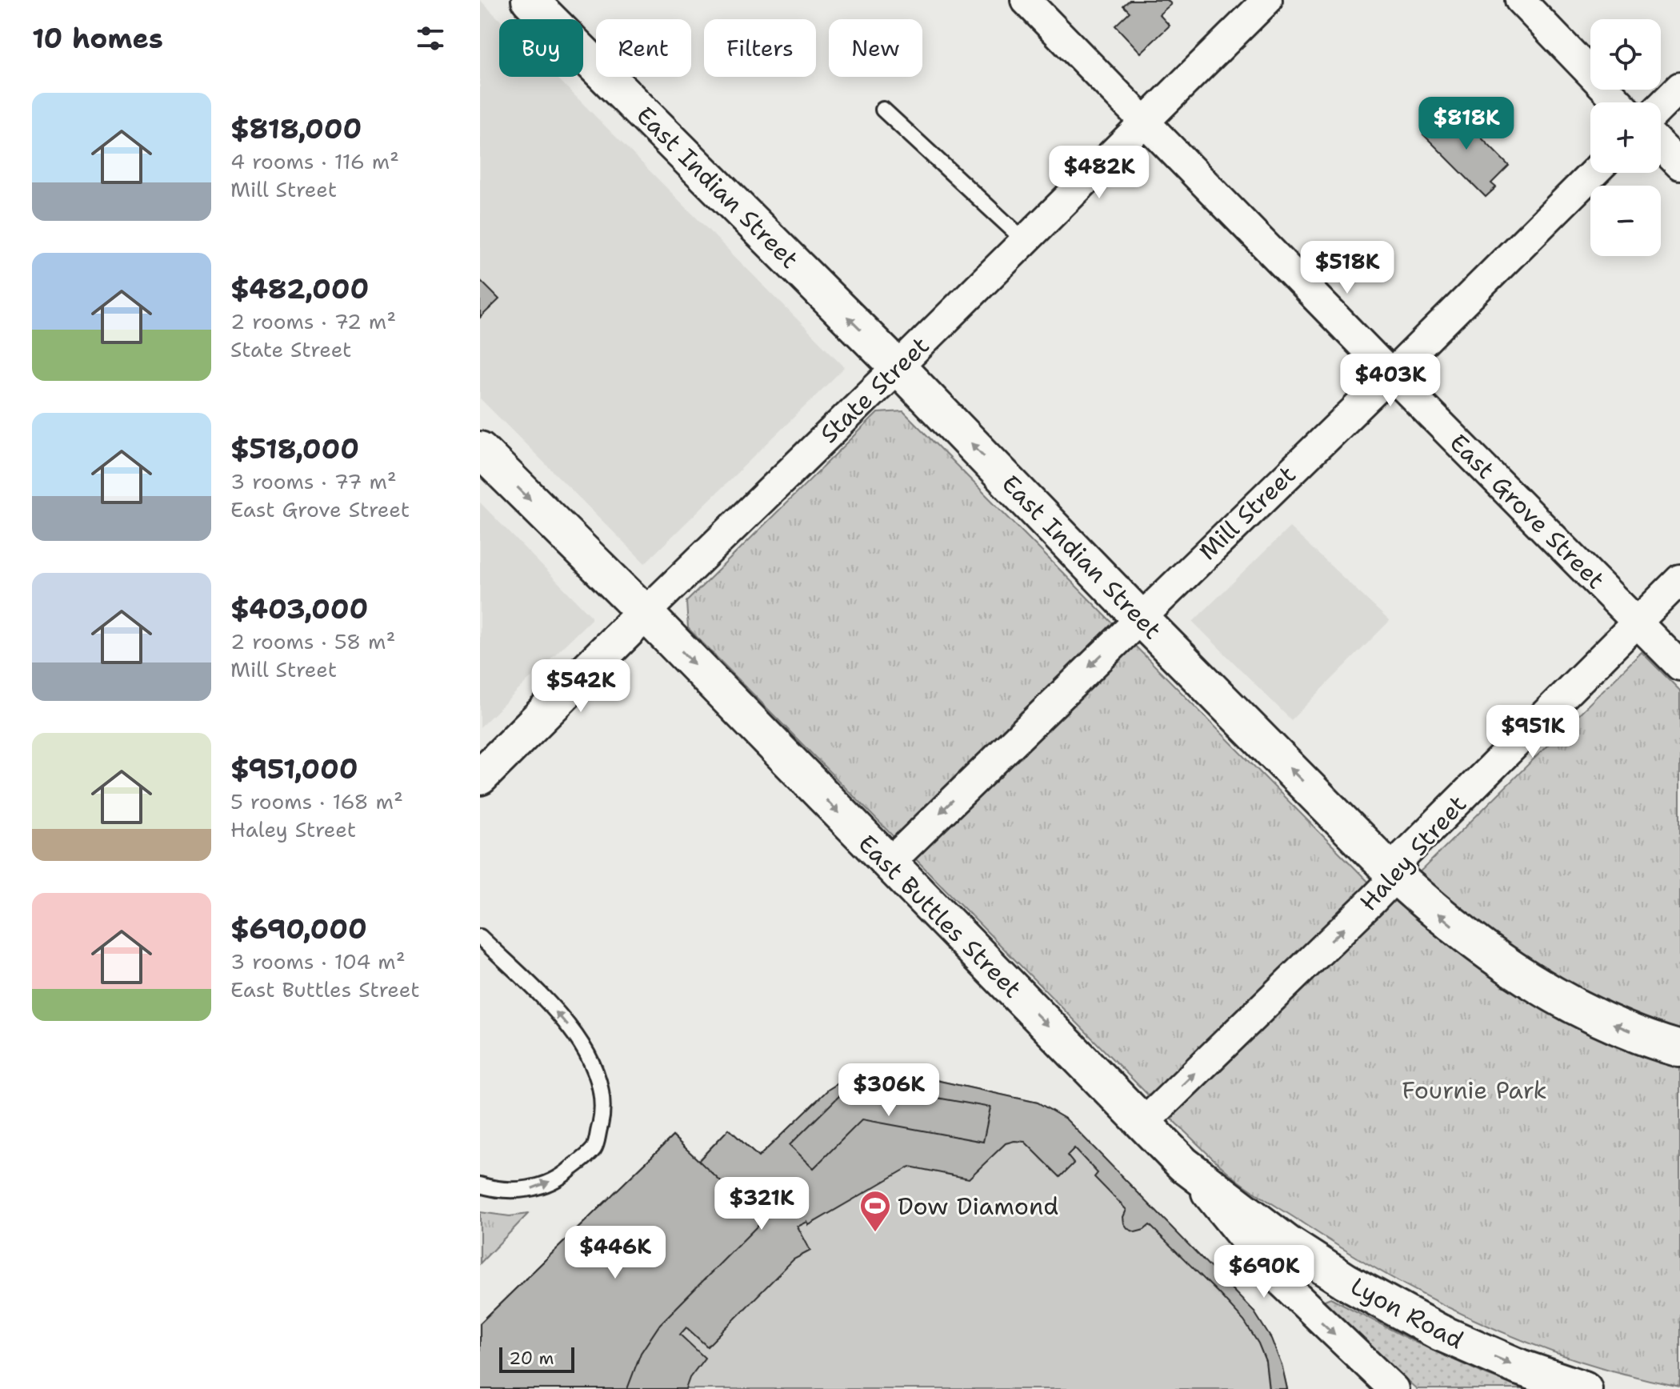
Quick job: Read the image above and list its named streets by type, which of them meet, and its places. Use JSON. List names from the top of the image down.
{
  "streets": {
    "main road": [
      "East Indian Street",
      "State Street",
      "East Buttles Street",
      "Lyon Road"
    ],
    "street": ["East Grove Street", "Mill Street", "Haley Street"]
  },
  "crossings": [
    ["East Indian Street", "State Street"],
    ["East Indian Street", "Mill Street"],
    ["East Indian Street", "Haley Street"],
    ["State Street", "East Grove Street"],
    ["State Street", "East Buttles Street"],
    ["East Grove Street", "Mill Street"],
    ["East Grove Street", "Haley Street"],
    ["Mill Street", "East Buttles Street"],
    ["Haley Street", "East Buttles Street"],
    ["East Buttles Street", "Lyon Road"]
  ],
  "one_way": [
    "East Indian Street",
    "Mill Street",
    "Haley Street",
    "East Buttles Street",
    "Lyon Road"
  ],
  "parks": ["Fournie Park"],
  "places": {
    "sports": ["Dow Diamond"]
  },
  "scale_bar": "20 m",
  "page": {
    "heading": "10 homes",
    "map_buttons": ["+", "−"],
    "chip": [
      "Buy",
      "Rent",
      "Filters",
      "New"
    ],
    "list": [
      {
        "name": "$818,000",
        "note": "4 rooms · 116 m² · Mill Street"
      },
      {
        "name": "$482,000",
        "note": "2 rooms · 72 m² · State Street"
      },
      {
        "name": "$518,000",
        "note": "3 rooms · 77 m² · East Grove Street"
      },
      {
        "name": "$403,000",
        "note": "2 rooms · 58 m² · Mill Street"
      },
      {
        "name": "$951,000",
        "note": "5 rooms · 168 m² · Haley Street"
      },
      {
        "name": "$690,000",
        "note": "3 rooms · 104 m² · East Buttles Street"
      }
    ],
    "price": [
      "$818K",
      "$482K",
      "$518K",
      "$403K",
      "$542K",
      "$951K",
      "$306K",
      "$321K",
      "$446K",
      "$690K"
    ],
    "scale": "20 m"
  }
}
